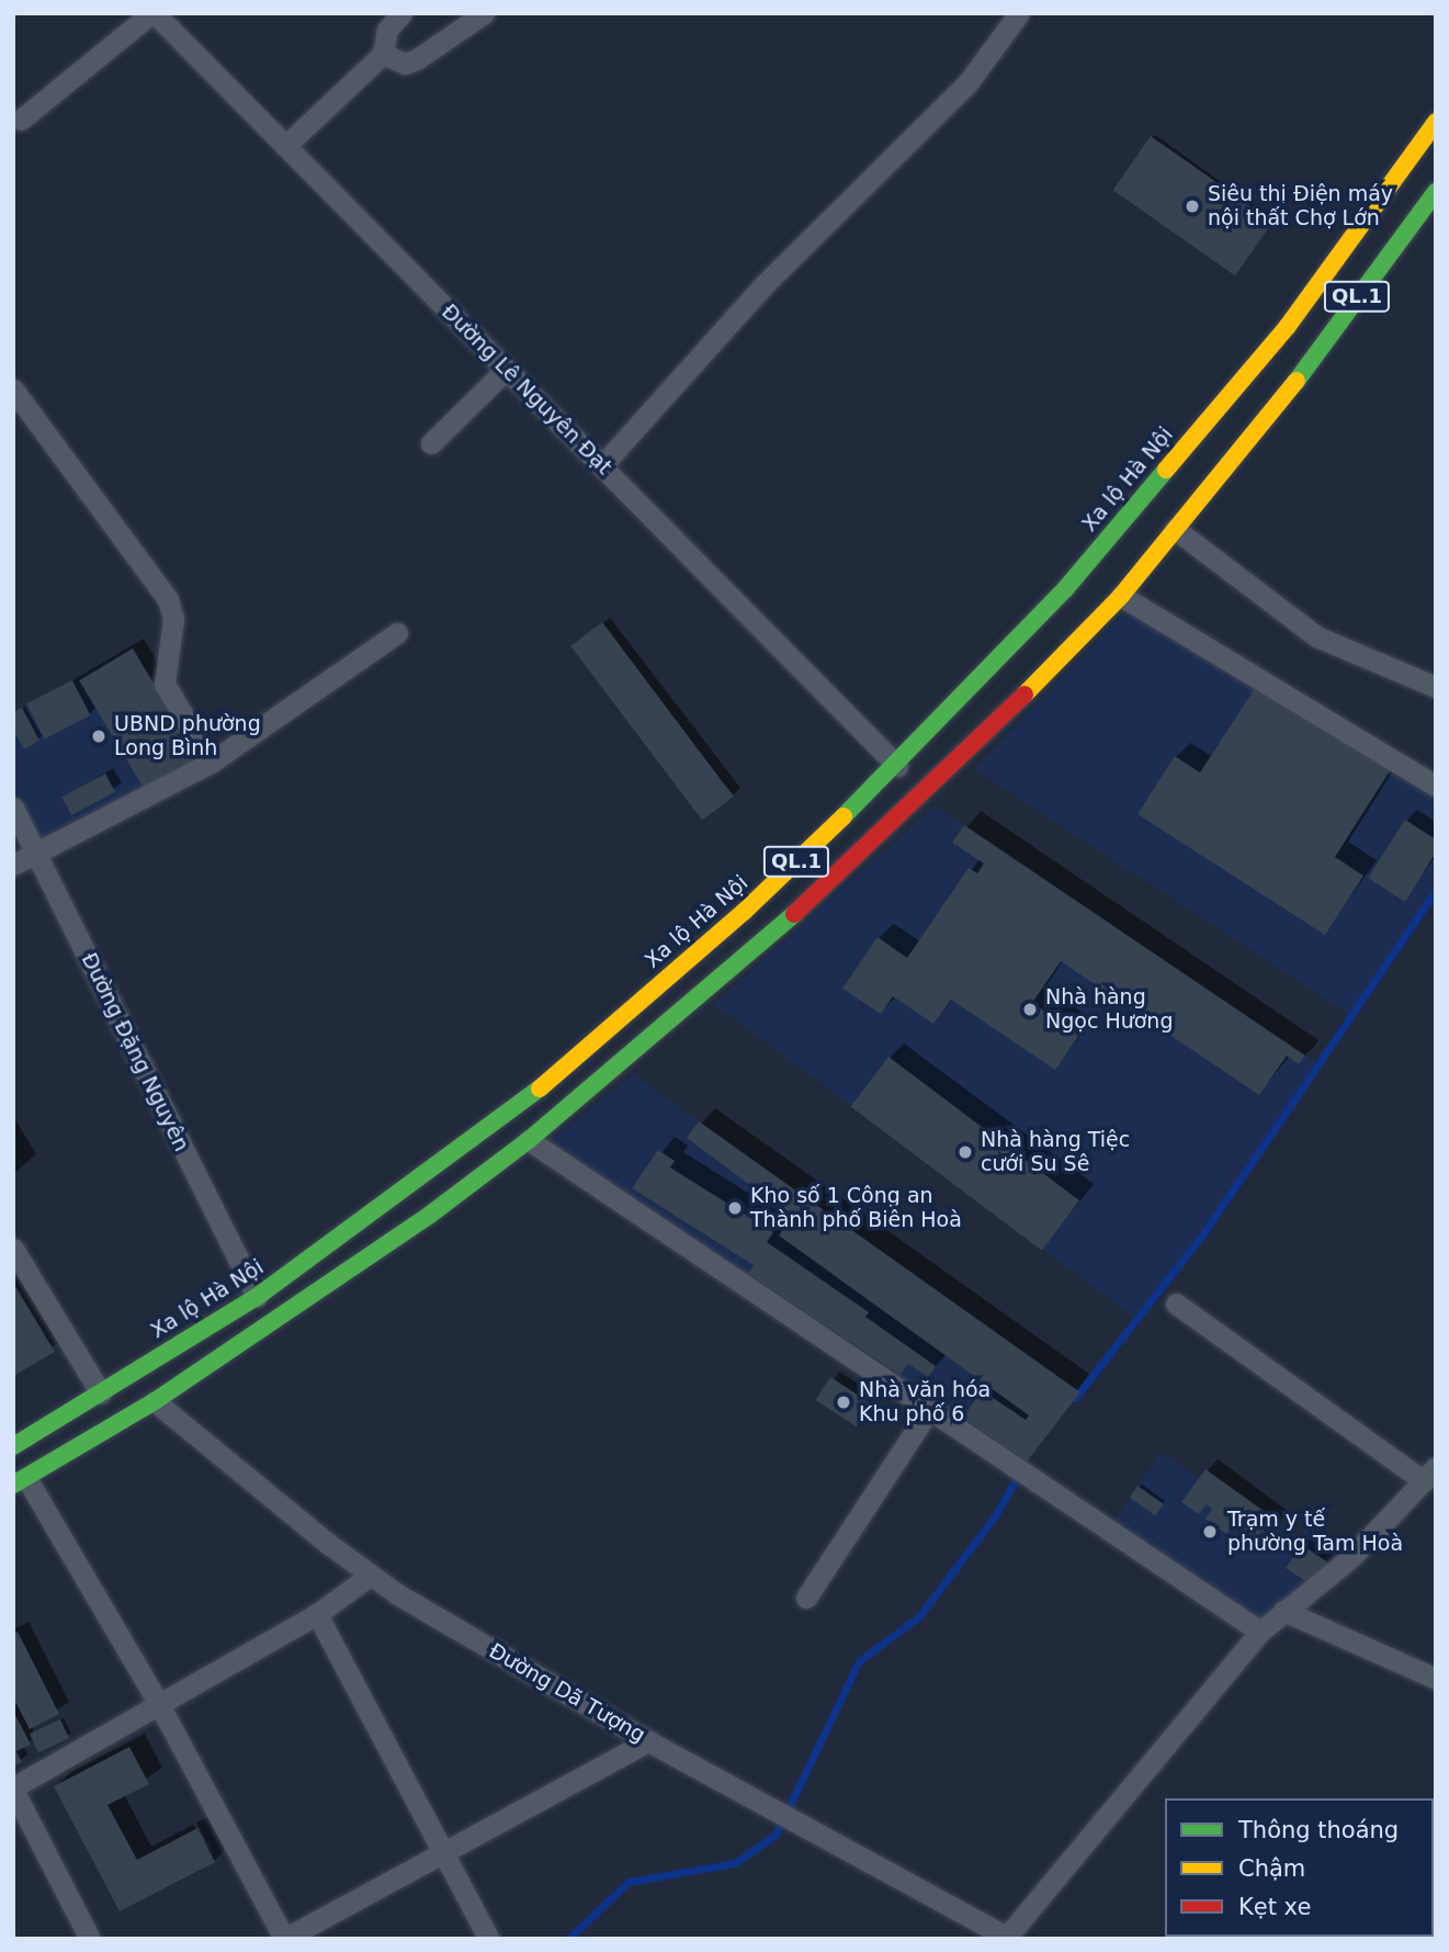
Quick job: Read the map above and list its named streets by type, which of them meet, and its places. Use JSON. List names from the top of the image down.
{
  "streets": {
    "highway": ["QL.1", "Xa lộ Hà Nội"],
    "street": ["Đường Lê Nguyên Đạt", "Đường Đặng Nguyên", "Đường Dã Tượng"]
  },
  "crossings": [
    ["Đường Lê Nguyên Đạt", "Xa lộ Hà Nội"],
    ["Xa lộ Hà Nội", "Đường Đặng Nguyên"]
  ],
  "places": [
    "Siêu thị Điện máy nội thất Chợ Lớn",
    "UBND phường Long Bình",
    "Nhà hàng Ngọc Hương",
    "Nhà hàng Tiệc cưới Su Sê",
    "Kho số 1 Công an Thành phố Biên Hoà",
    "Nhà văn hóa Khu phố 6",
    "Trạm y tế phường Tam Hoà"
  ],
  "legend": ["Thông thoáng", "Chậm", "Kẹt xe"]
}
